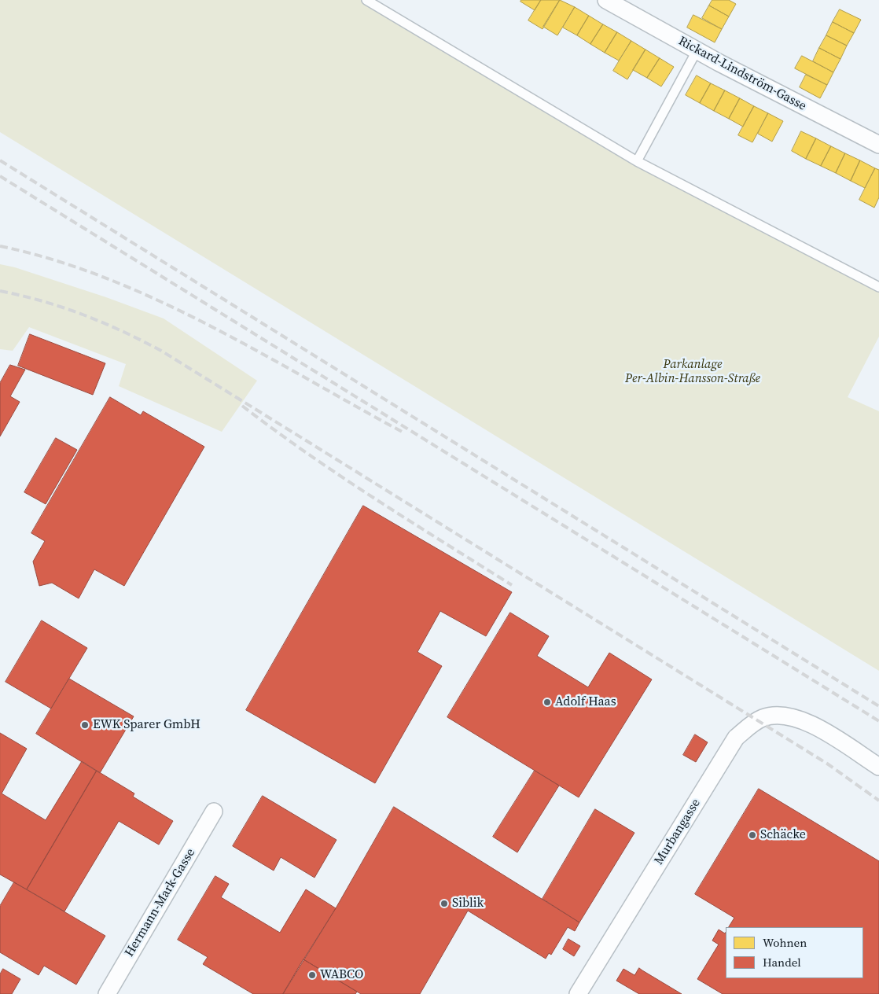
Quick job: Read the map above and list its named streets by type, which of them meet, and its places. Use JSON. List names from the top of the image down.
{
  "streets": {
    "street": ["Rickard-Lindström-Gasse", "Murbangasse", "Hermann-Mark-Gasse"]
  },
  "parks": ["Parkanlage Per-Albin-Hansson-Straße"],
  "places": [
    "Adolf Haas",
    "EWK Sparer GmbH",
    "Schäcke",
    "Siblik",
    "WABCO"
  ],
  "legend": ["Wohnen", "Handel"]
}
